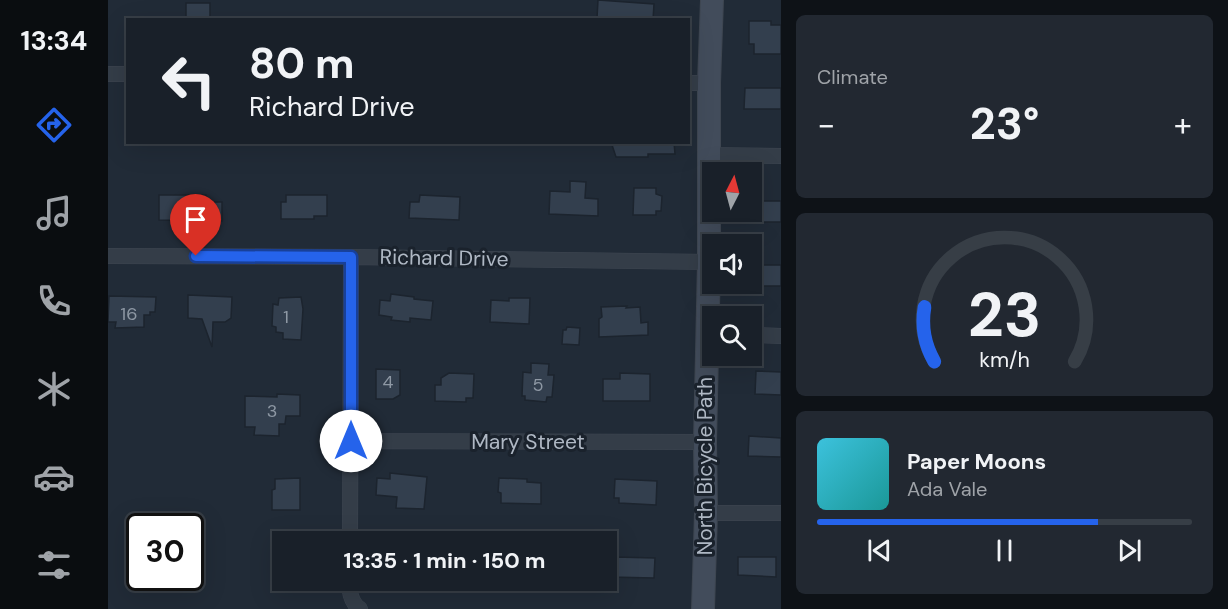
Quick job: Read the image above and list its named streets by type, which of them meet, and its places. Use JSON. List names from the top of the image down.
{
  "streets": {
    "street": ["Richard Drive", "Mary Street", "North Bicycle Path"]
  },
  "crossings": [
    ["Mary Street", "North Bicycle Path"]
  ],
  "house_numbers": [
    "16",
    "1",
    "4",
    "5",
    "3"
  ],
  "north": "top",
  "page": {
    "tabs": "13:34",
    "tile": "Climate",
    "turn": ["80 m", "Richard Drive"],
    "heat": ["−", "23°", "+"],
    "song": ["Paper Moons", "Ada Vale"],
    "limit": "30",
    "trip": "13:35 · 1 min · 150 m",
    "gauge": ["23", "km/h"]
  }
}
